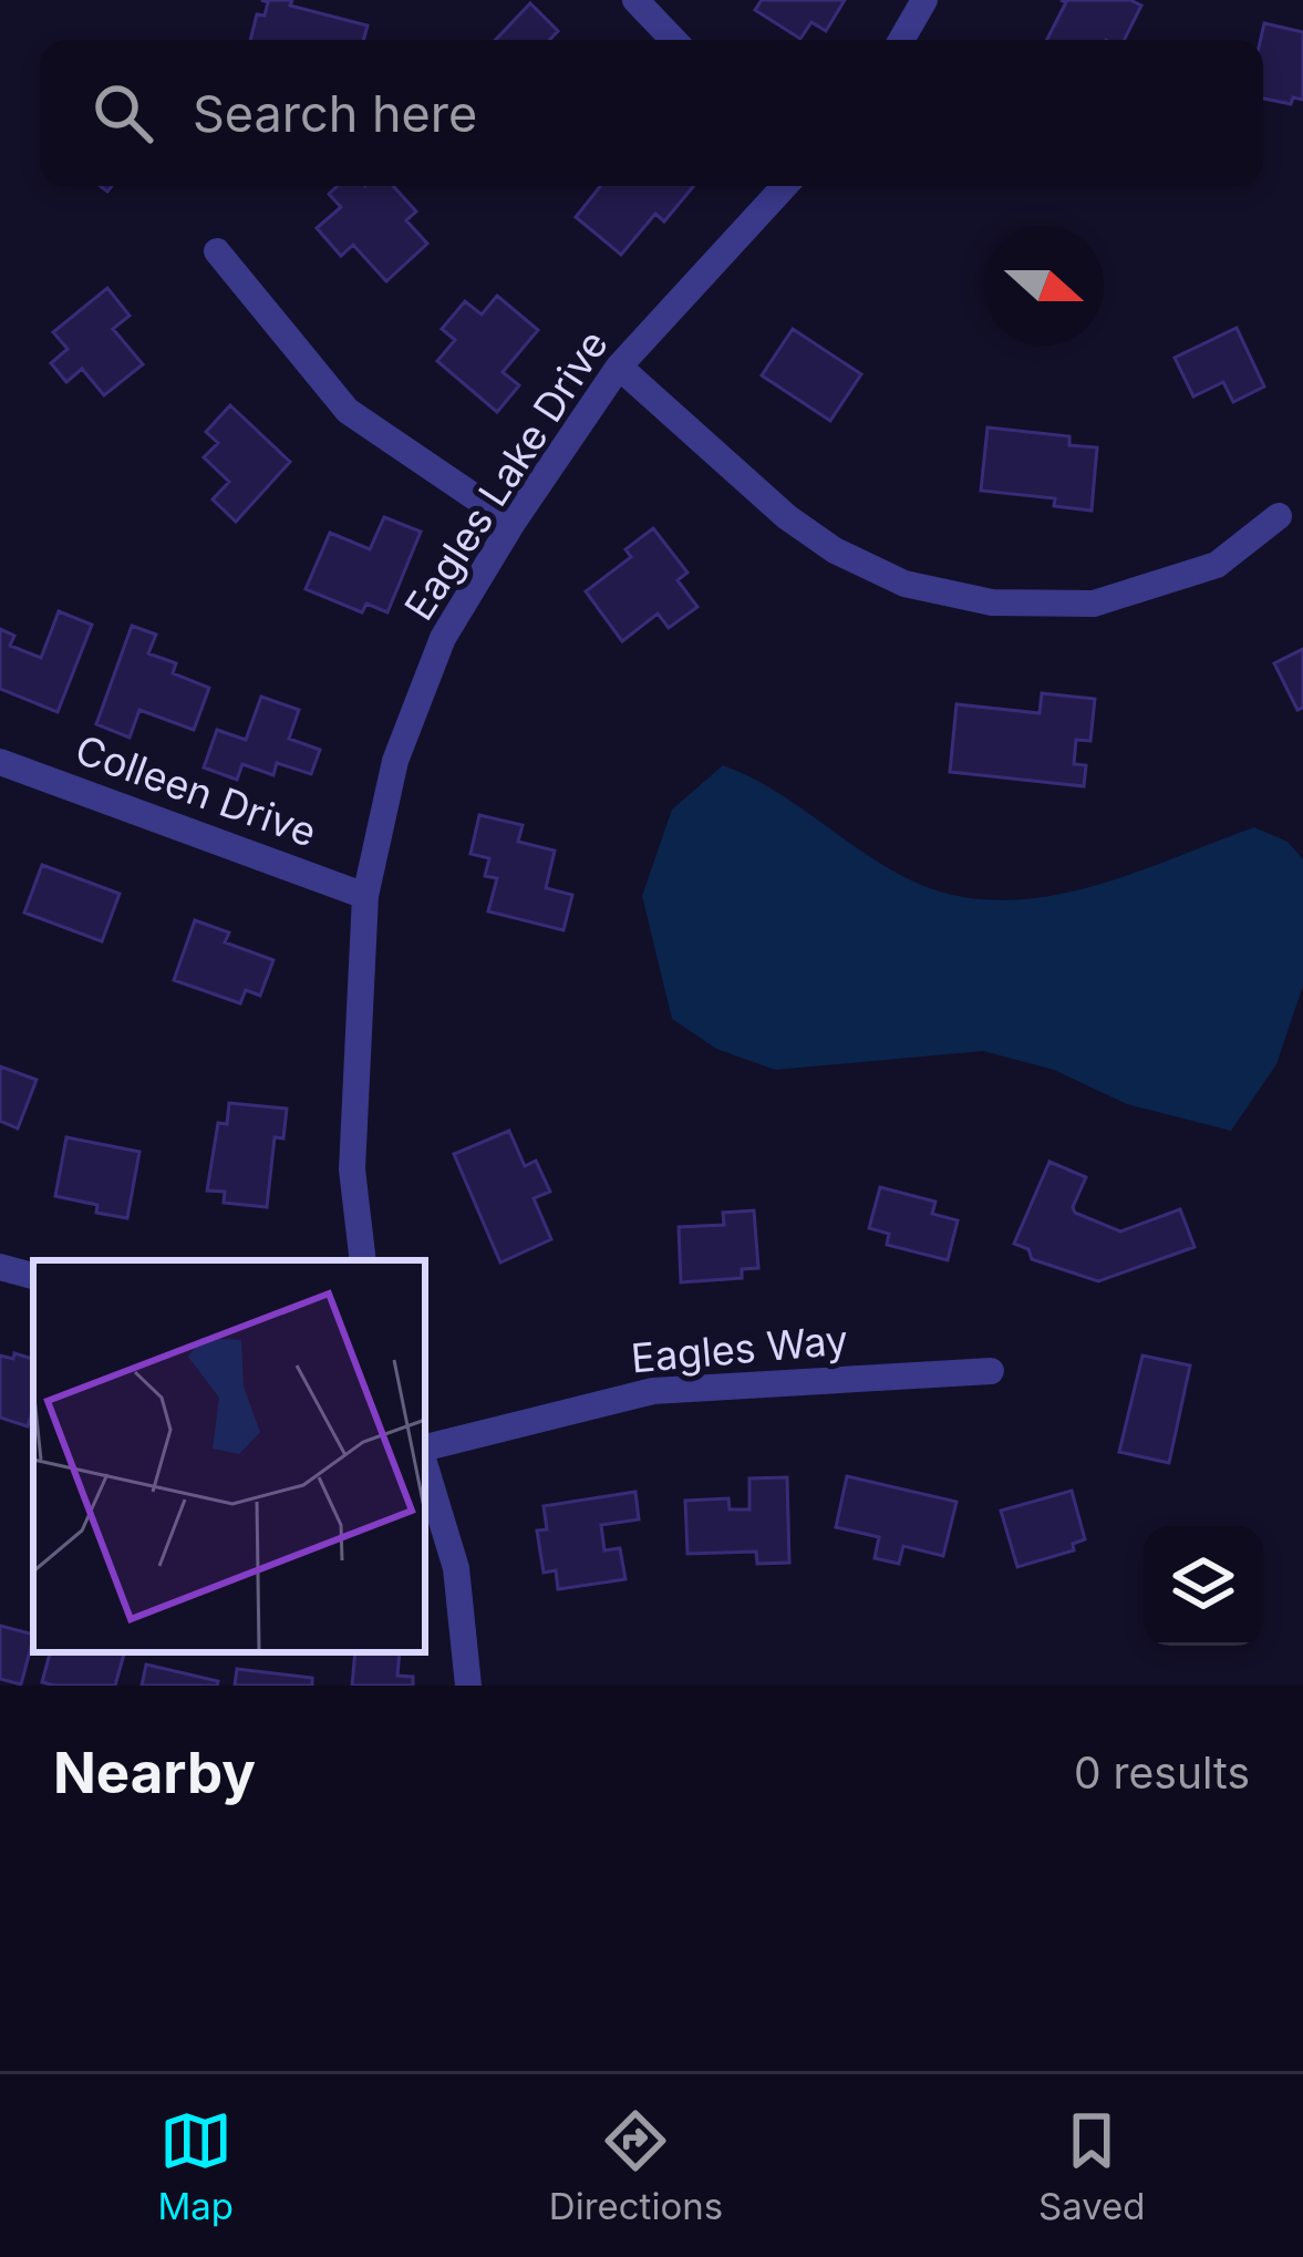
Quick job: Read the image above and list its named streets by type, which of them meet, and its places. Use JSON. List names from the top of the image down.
{
  "streets": {
    "street": ["Eagles Lake Drive", "Colleen Drive", "Eagles Way"]
  },
  "crossings": [
    ["Eagles Lake Drive", "Colleen Drive"]
  ],
  "north": "right",
  "page": {
    "search": "Search here",
    "heading": ["Nearby", "0 results"],
    "nav": ["Map", "Directions", "Saved"]
  }
}
